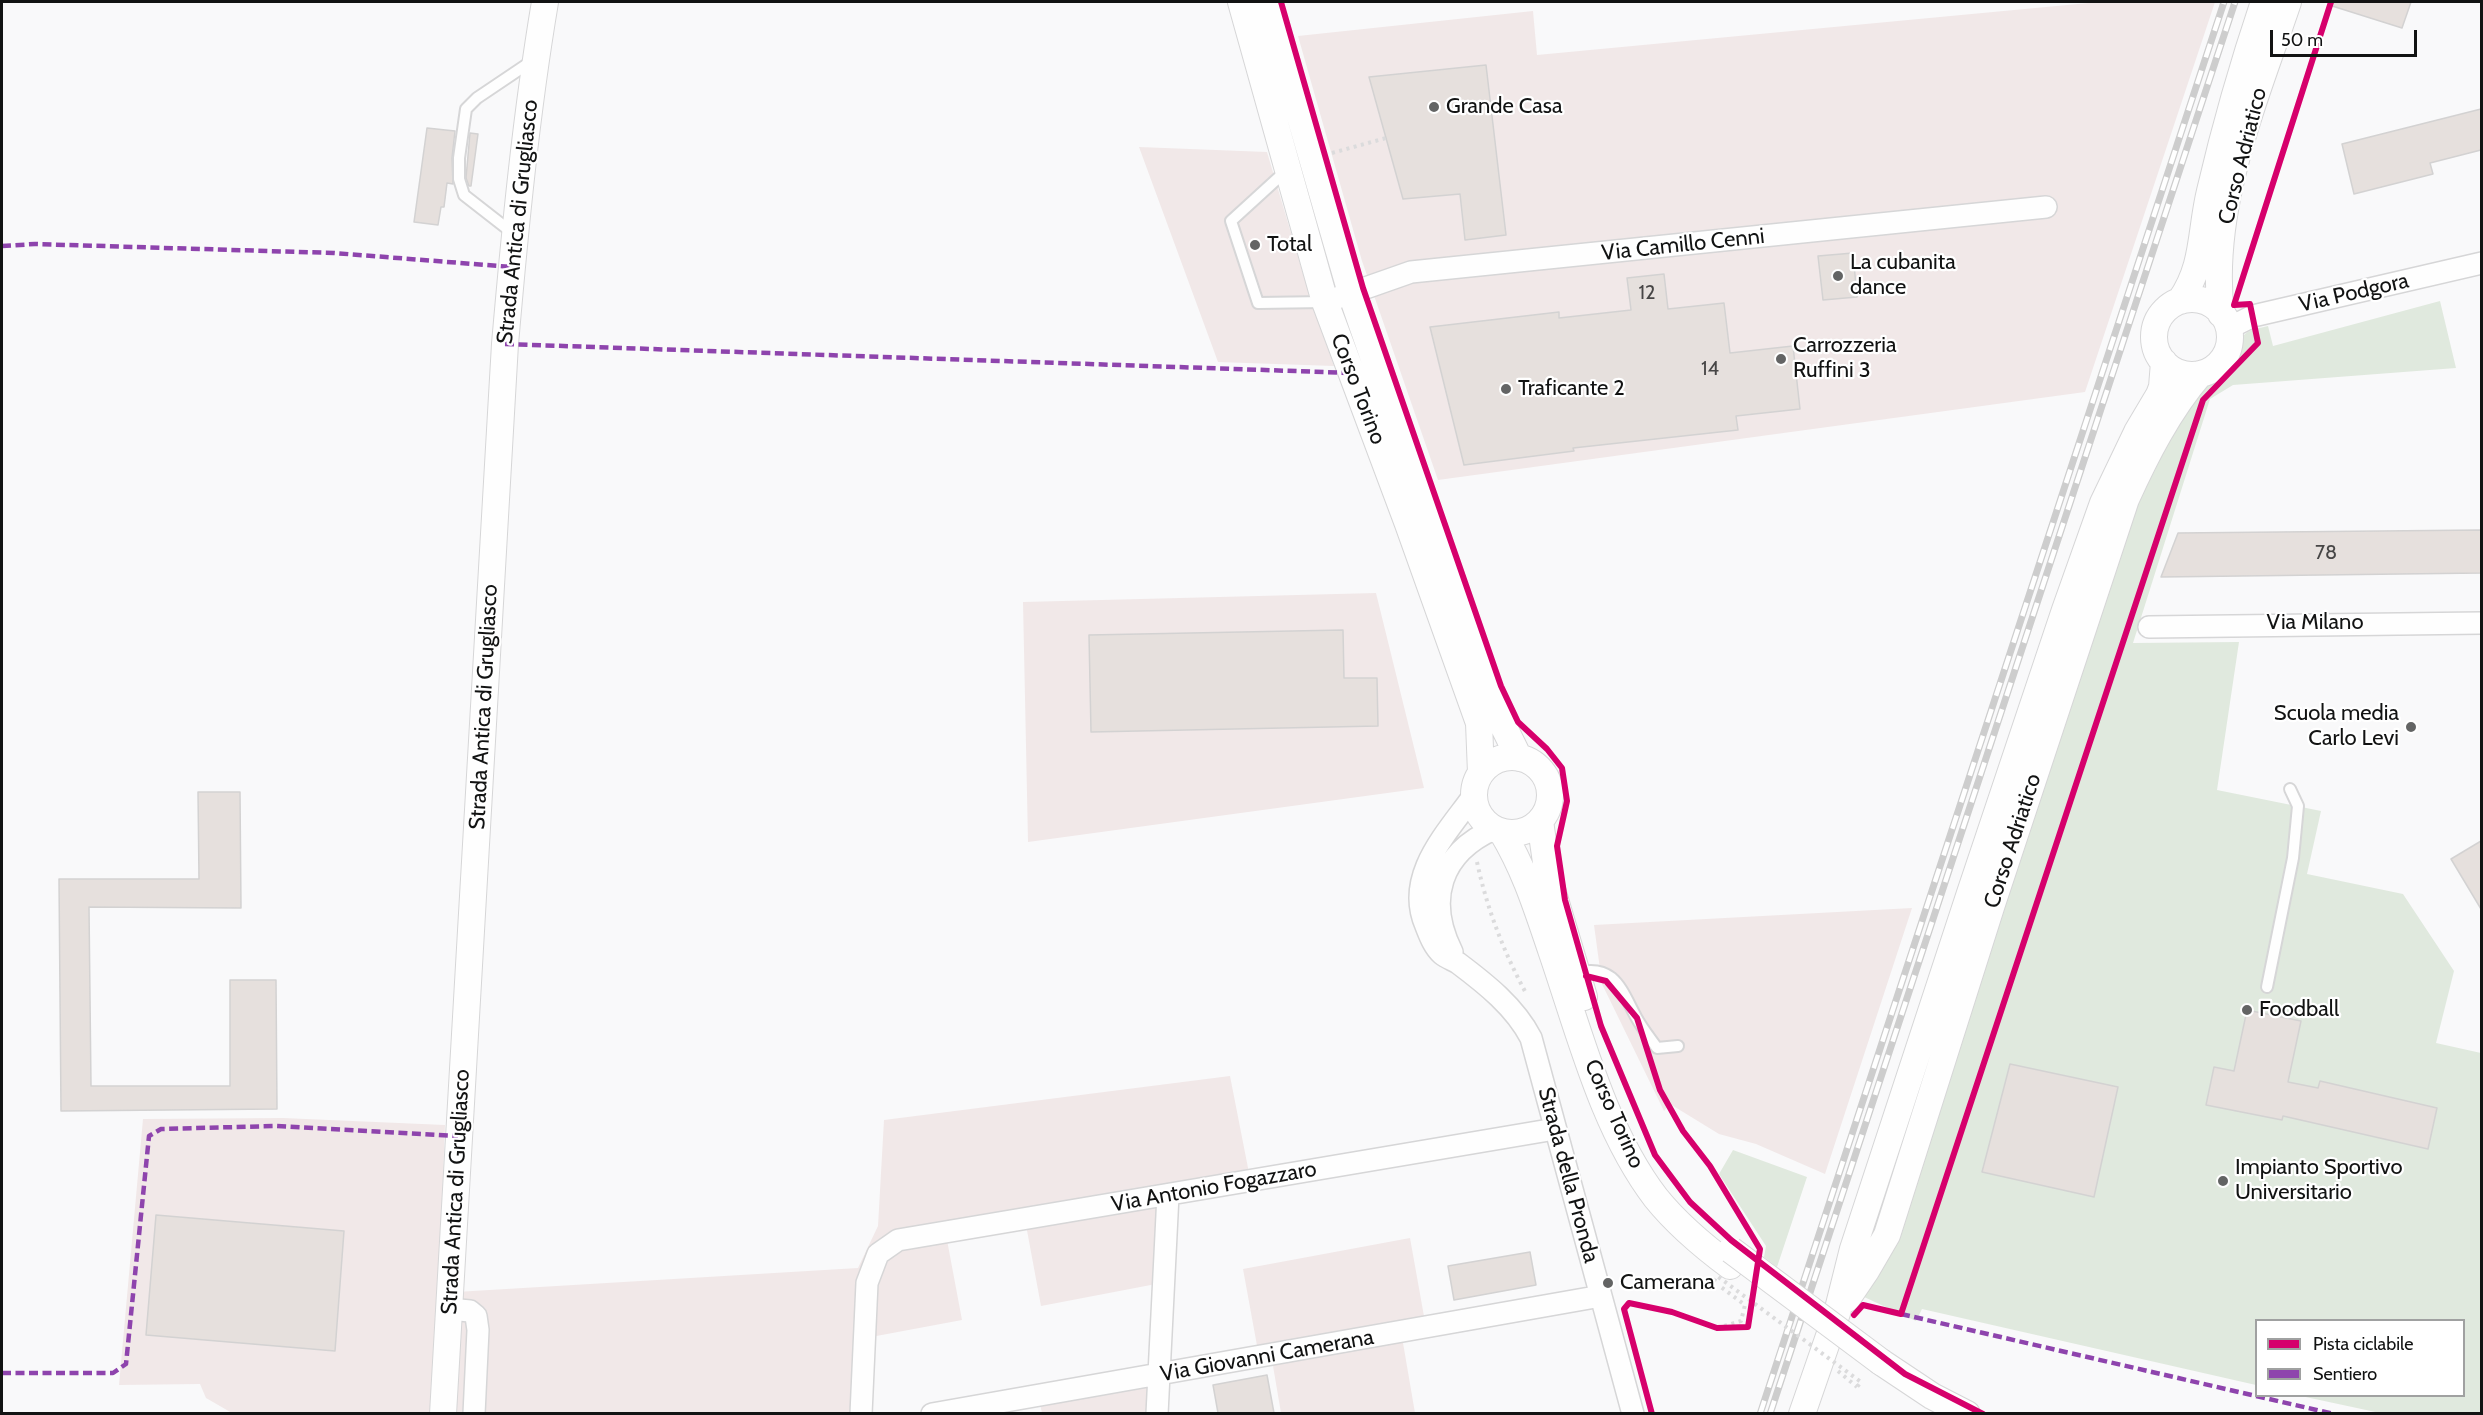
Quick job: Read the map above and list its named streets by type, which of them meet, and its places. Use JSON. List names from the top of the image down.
{
  "streets": {
    "street": [
      "Corso Adriatico",
      "Strada Antica di Grugliasco",
      "Via Camillo Cenni",
      "Via Podgora",
      "Corso Torino",
      "Via Milano",
      "Strada della Pronda",
      "Via Antonio Fogazzaro",
      "Via Giovanni Camerana"
    ]
  },
  "crossings": [
    ["Corso Adriatico", "Via Podgora"],
    ["Via Camillo Cenni", "Corso Torino"],
    ["Corso Torino", "Strada della Pronda"],
    ["Strada della Pronda", "Via Antonio Fogazzaro"],
    ["Strada della Pronda", "Via Giovanni Camerana"]
  ],
  "places": [
    "Grande Casa",
    "Total",
    "La cubanita dance",
    "Carrozzeria Ruffini 3",
    "Traficante 2",
    "Scuola media Carlo Levi",
    "Foodball",
    "Impianto Sportivo Universitario",
    "Camerana"
  ],
  "house_numbers": ["12", "14", "78"],
  "legend": ["Pista ciclabile", "Sentiero"],
  "scale_bar": "50 m"
}
